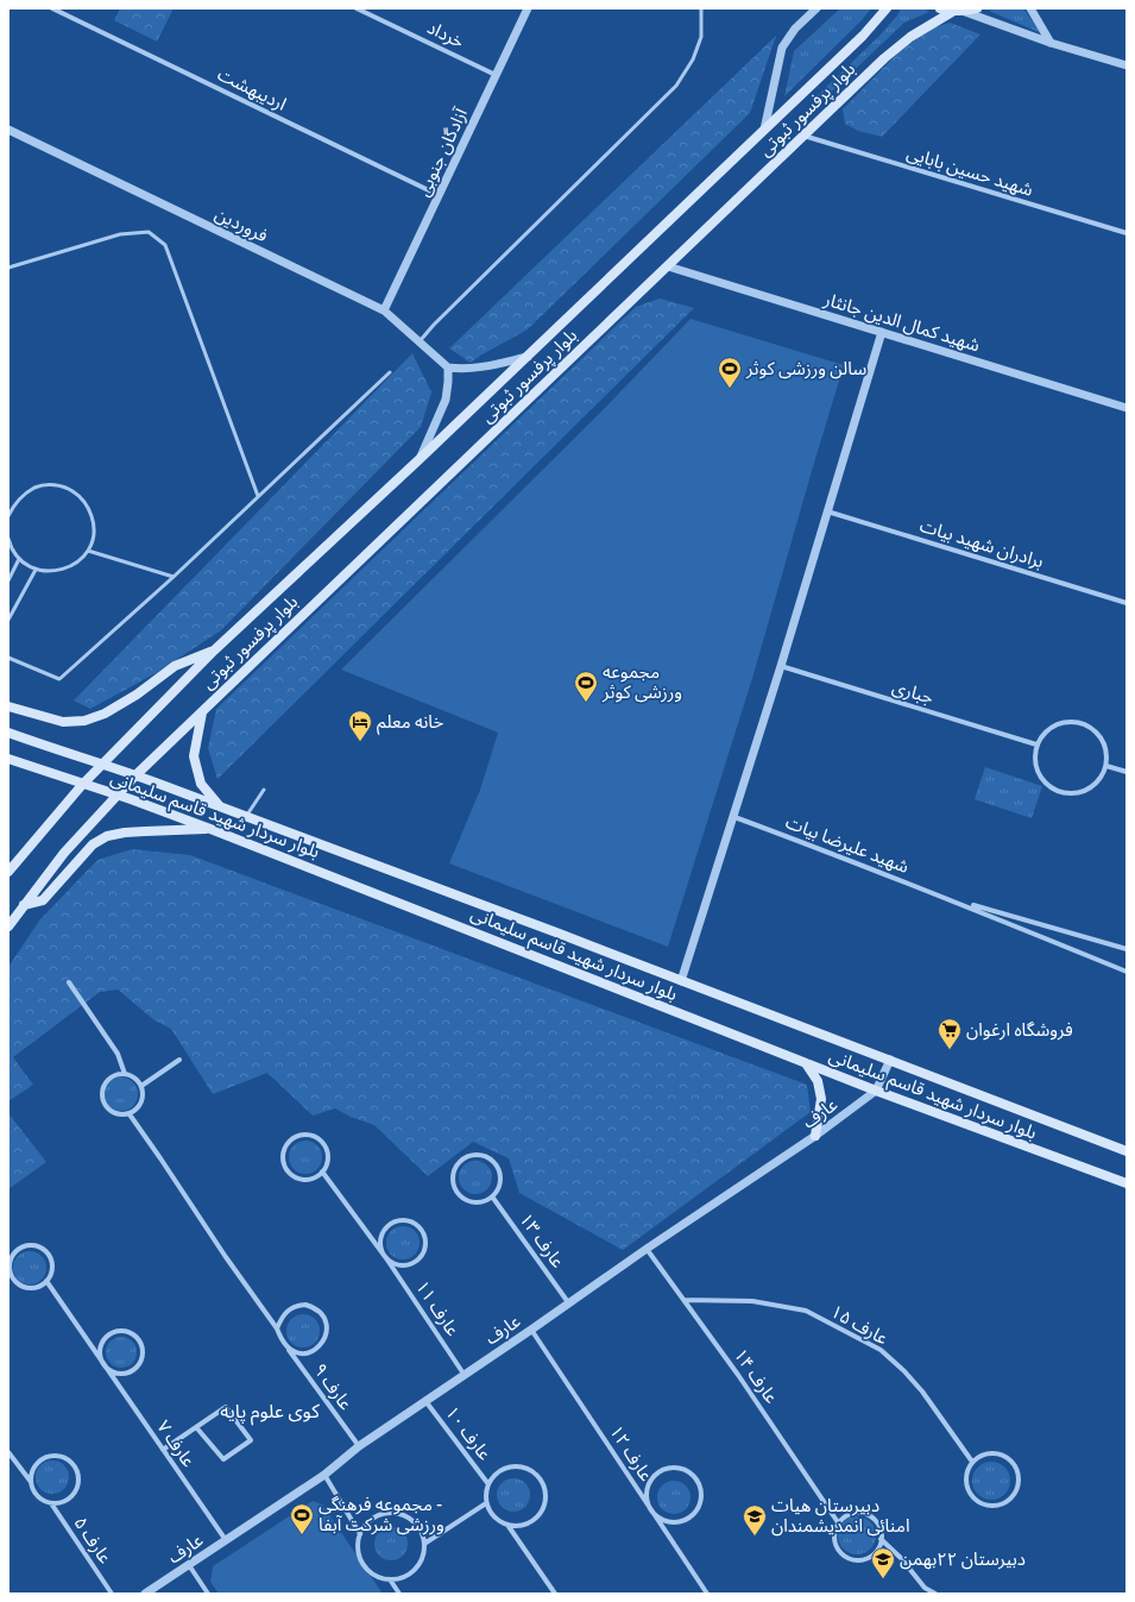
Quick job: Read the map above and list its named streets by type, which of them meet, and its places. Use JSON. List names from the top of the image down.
{
  "streets": {
    "main road": ["بلوار پرفسور ثبوتی", "بلوار سردار شهید قاسم سلیمانی"],
    "street": [
      "خرداد",
      "اردیبهشت",
      "آزادگان جنوبی",
      "شهید حسین بابایی",
      "فروردین",
      "شهید کمال الدین جانثار",
      "برادران شهید بیات",
      "جباری",
      "شهید علیرضا بیات",
      "عارف",
      "عارف ۱۳",
      "عارف ۱۱",
      "عارف ۱۵",
      "عارف ۱۴",
      "عارف ۹",
      "عارف ۱۰",
      "عارف ۷",
      "عارف ۱۲",
      "عارف ۵"
    ]
  },
  "crossings": [
    ["خرداد", "آزادگان جنوبی"],
    ["اردیبهشت", "آزادگان جنوبی"],
    ["بلوار پرفسور ثبوتی", "شهید حسین بابایی"],
    ["بلوار پرفسور ثبوتی", "شهید کمال الدین جانثار"],
    ["بلوار پرفسور ثبوتی", "بلوار سردار شهید قاسم سلیمانی"],
    ["آزادگان جنوبی", "فروردین"],
    ["بلوار سردار شهید قاسم سلیمانی", "عارف"],
    ["عارف", "عارف ۱۳"],
    ["عارف", "عارف ۱۱"],
    ["عارف", "عارف ۱۴"],
    ["عارف", "عارف ۹"],
    ["عارف", "عارف ۱۰"],
    ["عارف", "عارف ۷"],
    ["عارف", "عارف ۱۲"],
    ["عارف ۱۵", "عارف ۱۴"]
  ],
  "districts": ["کوی علوم پایه"],
  "places": {
    "sports": ["سالن ورزشی کوثر", "مجموعه ورزشی کوثر", "مجموعه فرهنگی - ورزشی شرکت آبفا"],
    "hotel": ["خانه معلم"],
    "supermarket": ["فروشگاه ارغوان"],
    "school or university": ["دبیرستان هیات امنائی انمدیشمندان", "دبیرستان ۲۲بهمن"]
  }
}
